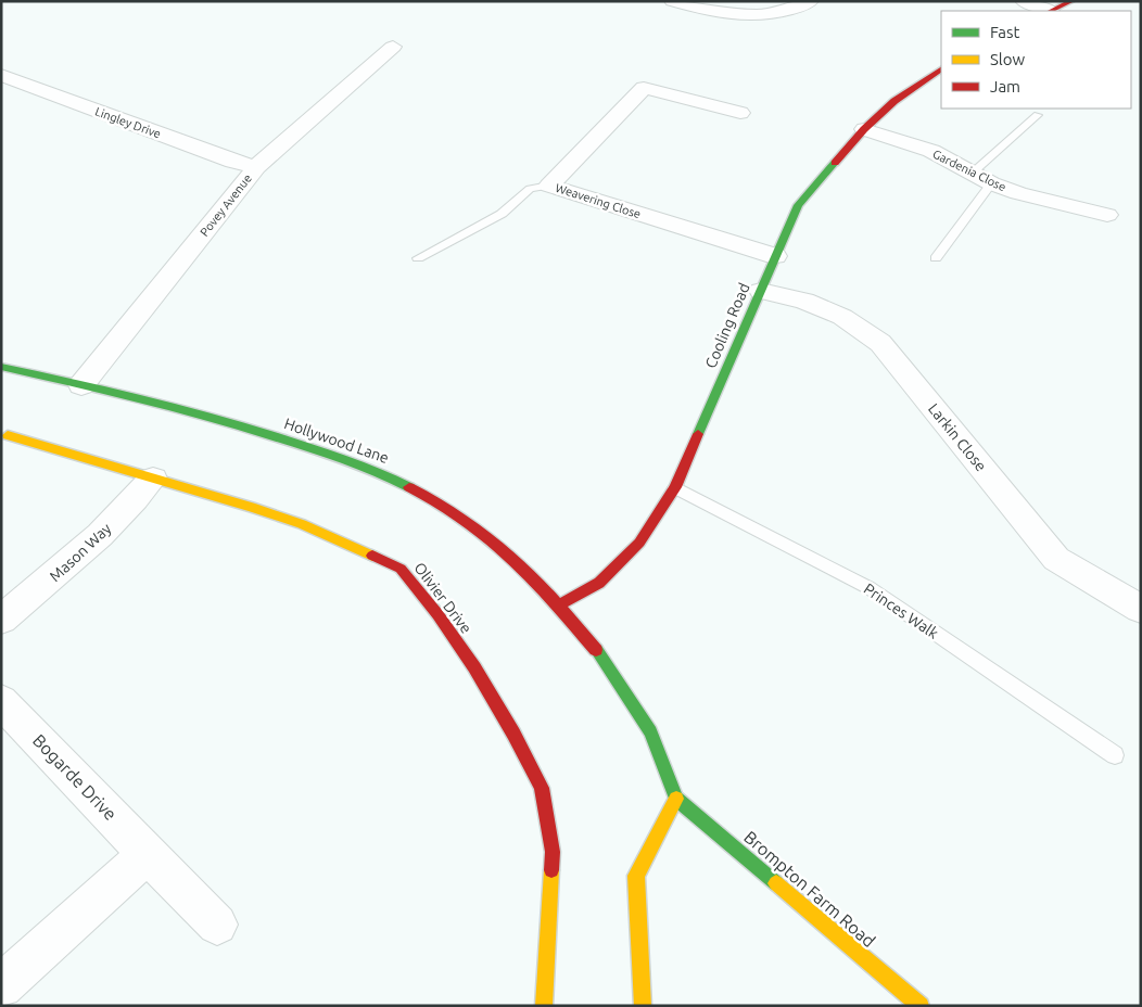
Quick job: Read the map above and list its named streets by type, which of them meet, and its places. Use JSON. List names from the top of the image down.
{
  "streets": {
    "main road": [
      "Cooling Road",
      "Hollywood Lane",
      "Olivier Drive",
      "Brompton Farm Road"
    ],
    "street": [
      "Lingley Drive",
      "Gardenia Close",
      "Weavering Close",
      "Povey Avenue",
      "Larkin Close",
      "Mason Way",
      "Bogarde Drive"
    ],
    "lane": ["Princes Walk"]
  },
  "crossings": [
    ["Lingley Drive", "Povey Avenue"],
    ["Gardenia Close", "Cooling Road"],
    ["Weavering Close", "Cooling Road"],
    ["Povey Avenue", "Hollywood Lane"],
    ["Cooling Road", "Larkin Close"],
    ["Cooling Road", "Hollywood Lane"],
    ["Cooling Road", "Princes Walk"],
    ["Hollywood Lane", "Brompton Farm Road"],
    ["Mason Way", "Olivier Drive"]
  ],
  "legend": ["Fast", "Slow", "Jam"]
}
